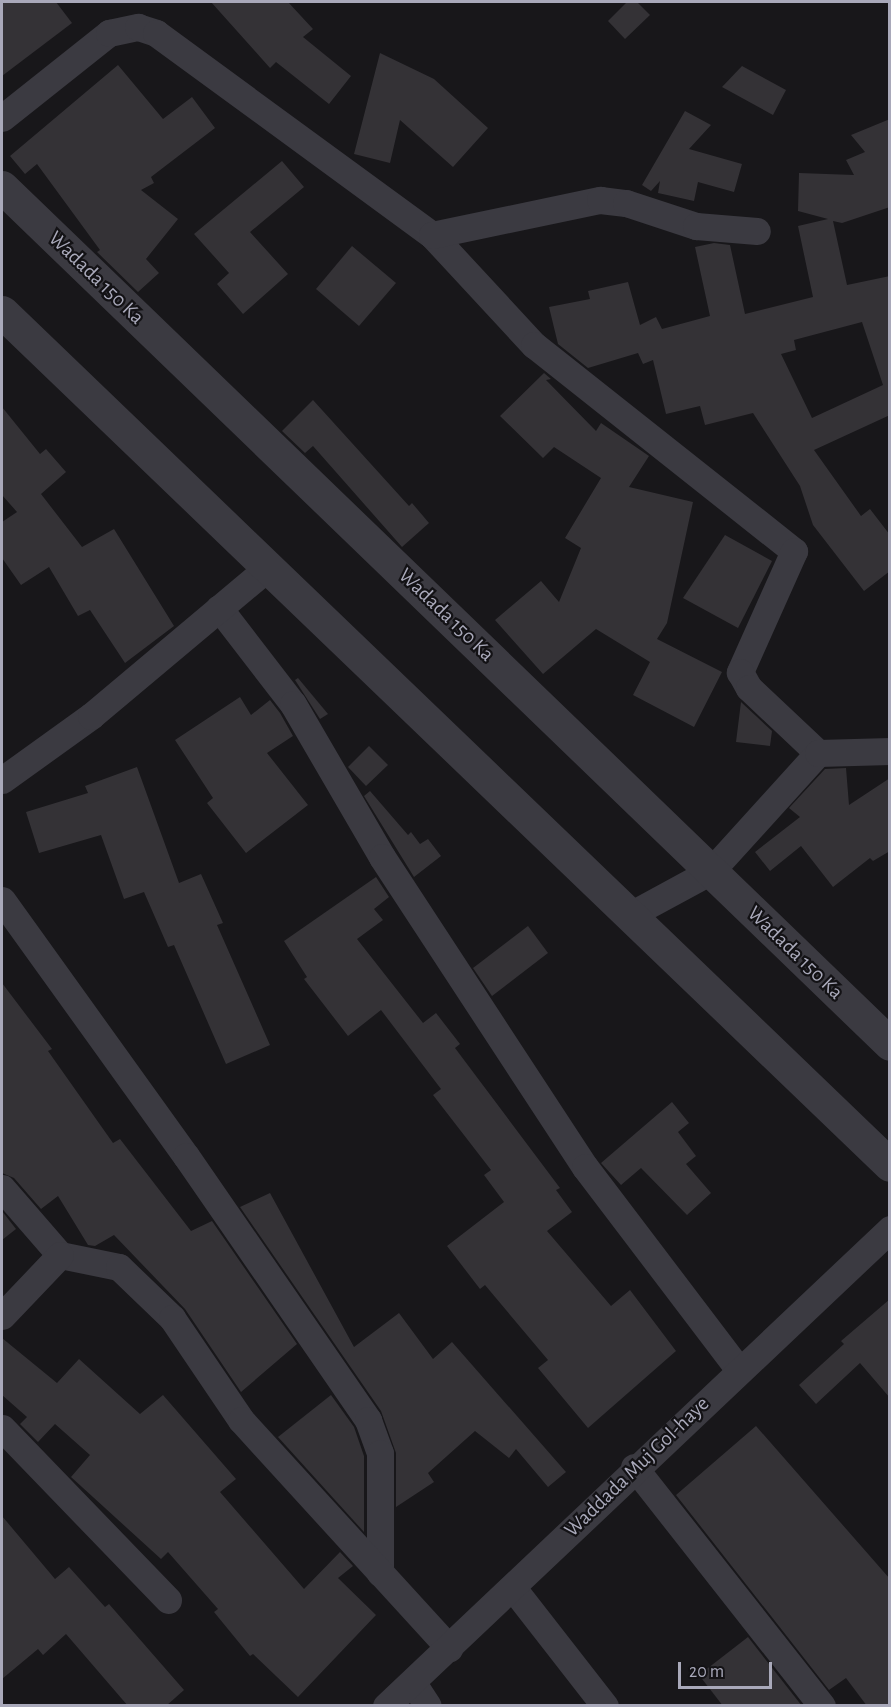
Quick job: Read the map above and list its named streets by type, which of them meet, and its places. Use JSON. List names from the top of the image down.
{
  "streets": {
    "street": ["Wadada 150 Ka", "Waddada Muj Gol-haye"]
  },
  "scale_bar": "20 m"
}
